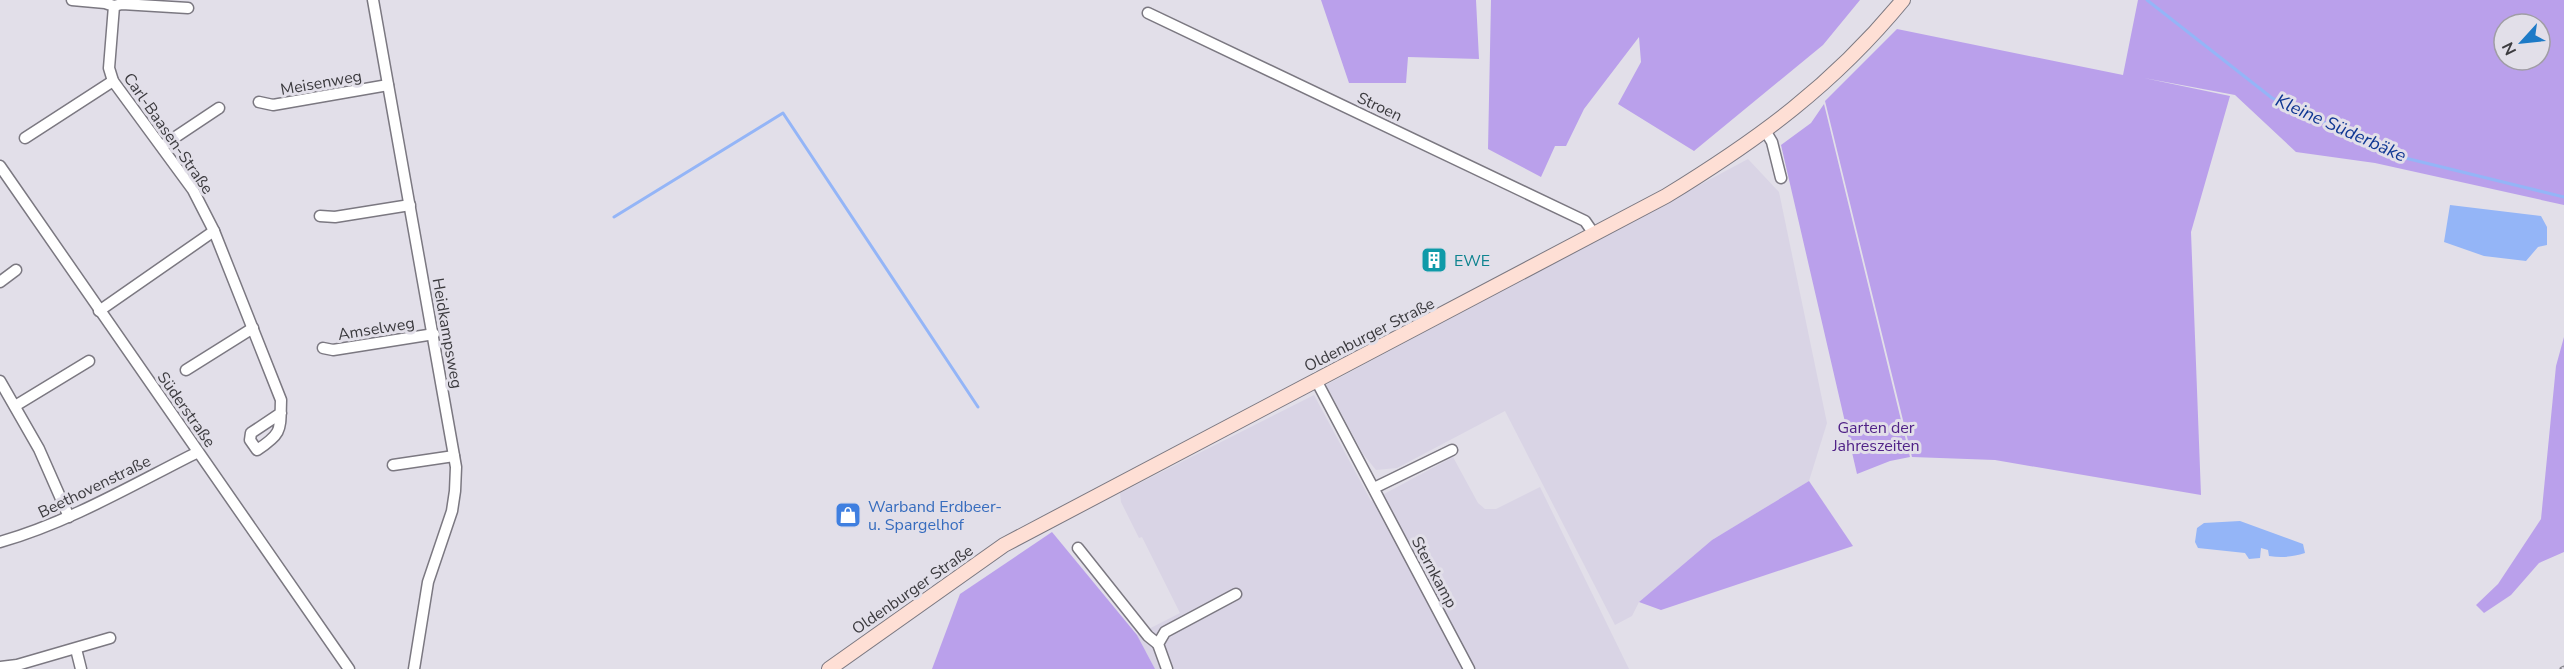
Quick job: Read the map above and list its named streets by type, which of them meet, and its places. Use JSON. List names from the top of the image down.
{
  "streets": {
    "main road": ["Oldenburger Straße"],
    "street": [
      "Meisenweg",
      "Stroen",
      "Carl-Baasen-Straße",
      "Amselweg",
      "Heidkampsweg",
      "Süderstraße",
      "Beethovenstraße",
      "Sternkamp"
    ]
  },
  "crossings": [
    ["Meisenweg", "Heidkampsweg"],
    ["Stroen", "Oldenburger Straße"],
    ["Amselweg", "Heidkampsweg"],
    ["Oldenburger Straße", "Sternkamp"],
    ["Süderstraße", "Beethovenstraße"]
  ],
  "water": ["Kleine Süderbäke"],
  "parks": ["Garten der Jahreszeiten"],
  "places": {
    "building": ["EWE"],
    "shop": ["Warband Erdbeer- u. Spargelhof"]
  },
  "north": "bottom left"
}
